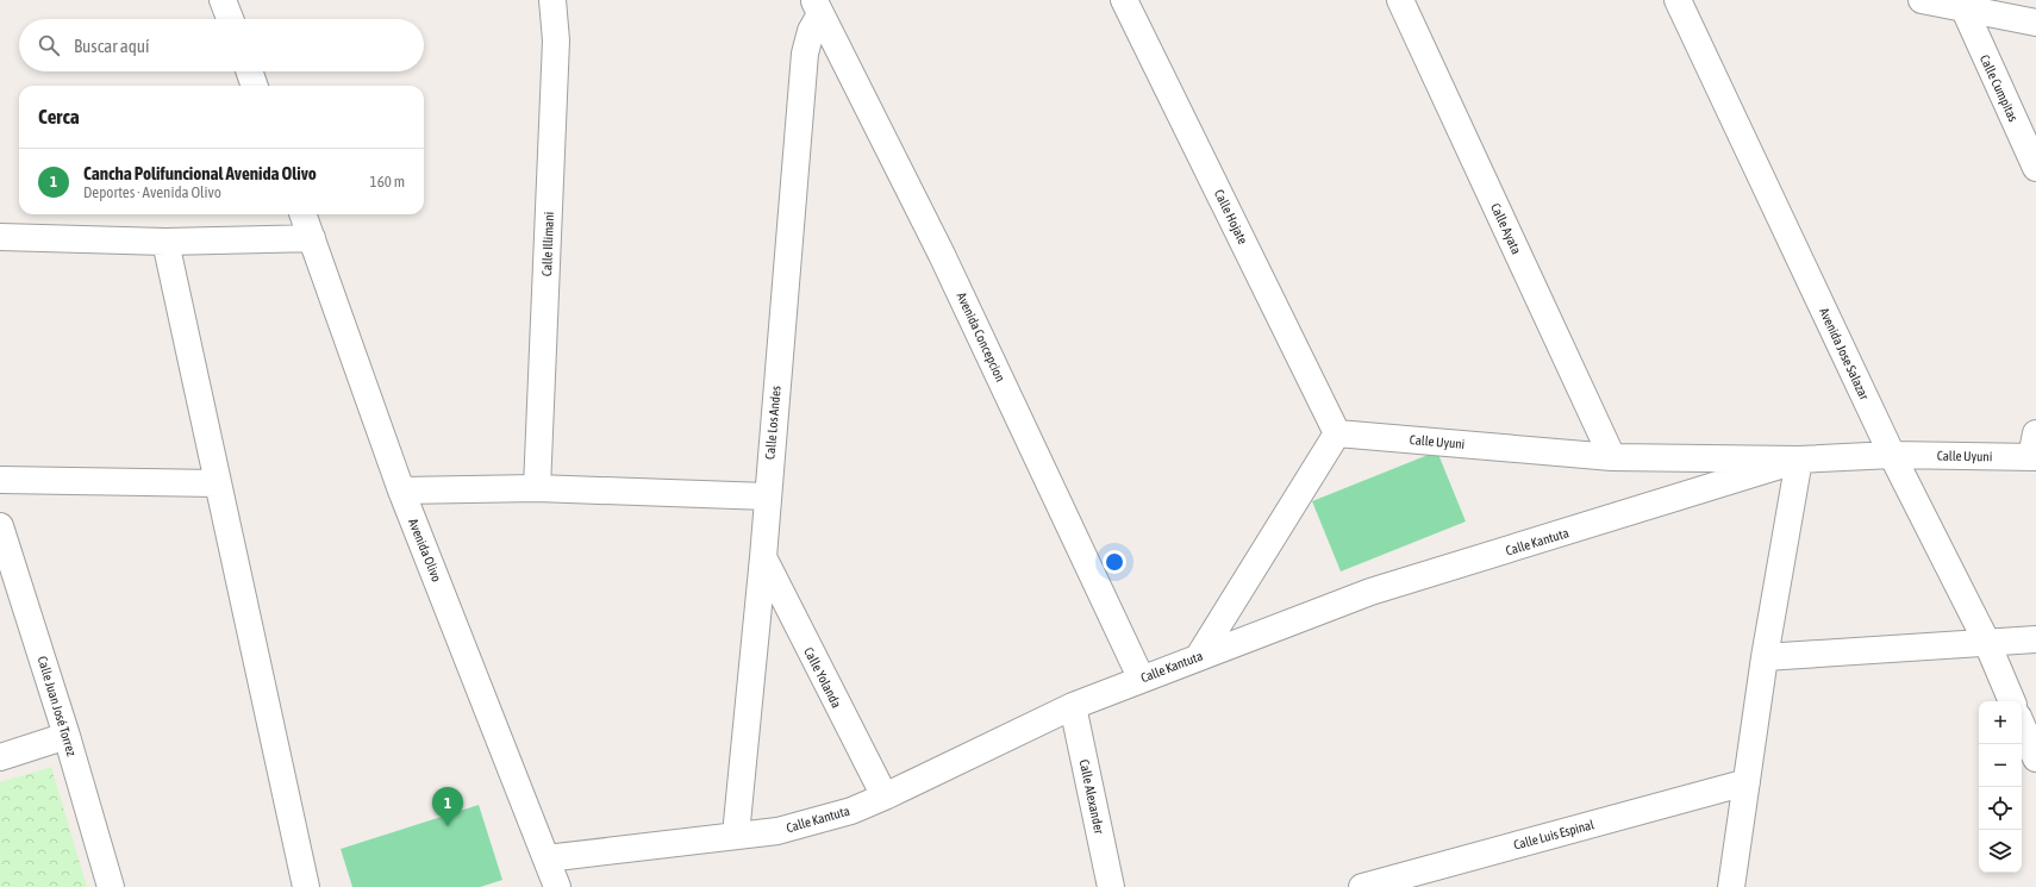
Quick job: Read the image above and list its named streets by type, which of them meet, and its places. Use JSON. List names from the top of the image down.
{
  "streets": {
    "street": [
      "Calle Cumpitas",
      "Calle Hojate",
      "Calle Ayata",
      "Calle Illimani",
      "Avenida Concepcion",
      "Avenida Jose Salazar",
      "Calle Los Andes",
      "Calle Uyuni",
      "Calle Kantuta",
      "Avenida Olivo",
      "Calle Yolanda",
      "Calle Juan José Torrez",
      "Calle Alexander",
      "Calle Luis Espinal"
    ]
  },
  "crossings": [
    ["Calle Hojate", "Calle Uyuni"],
    ["Calle Ayata", "Calle Uyuni"],
    ["Avenida Concepcion", "Calle Los Andes"],
    ["Avenida Concepcion", "Calle Kantuta"],
    ["Avenida Jose Salazar", "Calle Uyuni"],
    ["Calle Los Andes", "Calle Kantuta"],
    ["Calle Los Andes", "Calle Yolanda"],
    ["Calle Uyuni", "Calle Kantuta"],
    ["Calle Kantuta", "Avenida Olivo"],
    ["Calle Kantuta", "Calle Yolanda"],
    ["Calle Kantuta", "Calle Alexander"]
  ],
  "page": {
    "search": "Buscar aquí",
    "heading": "Cerca",
    "list": [
      {
        "mark": "1",
        "name": "Cancha Polifuncional Avenida Olivo",
        "note": "Deportes · Avenida Olivo",
        "value": "160 m"
      }
    ],
    "map_buttons": ["+", "−"],
    "pins": "1"
  }
}
